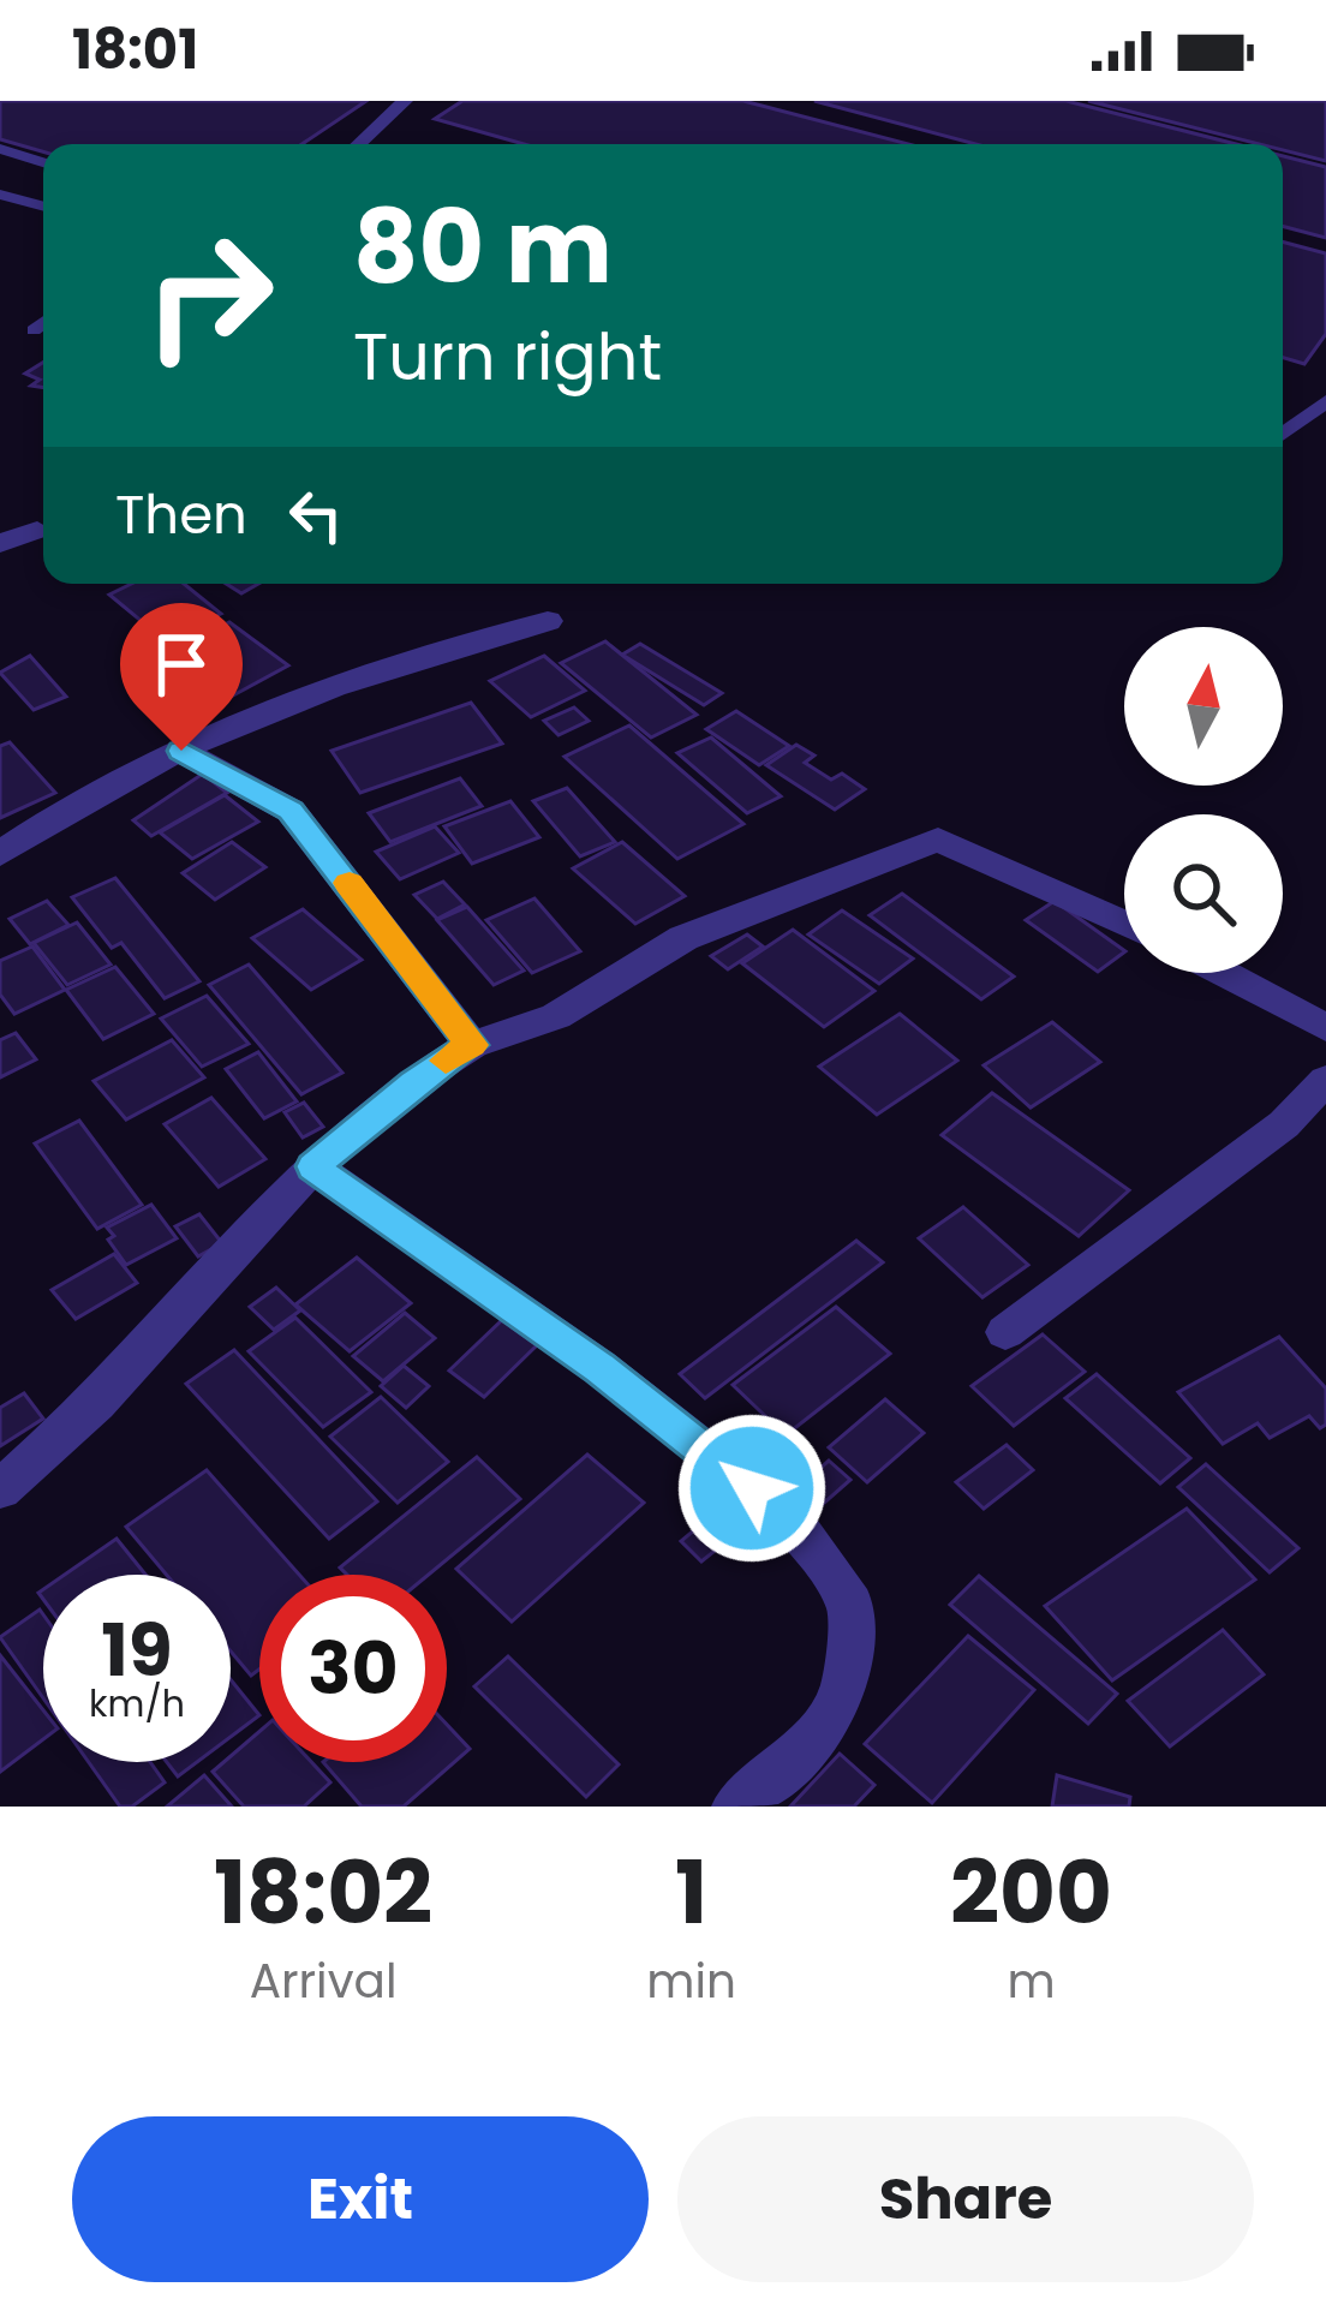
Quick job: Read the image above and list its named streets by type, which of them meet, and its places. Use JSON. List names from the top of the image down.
{
  "north": "top",
  "page": {
    "status": "18:01",
    "turn": ["80 m", "Turn right"],
    "then": "Then",
    "speed": "19 km/h",
    "limit": "30",
    "eta": [
      "18:02",
      "Arrival",
      "1",
      "min",
      "200",
      "m"
    ],
    "buttons": ["Exit", "Share"]
  }
}
